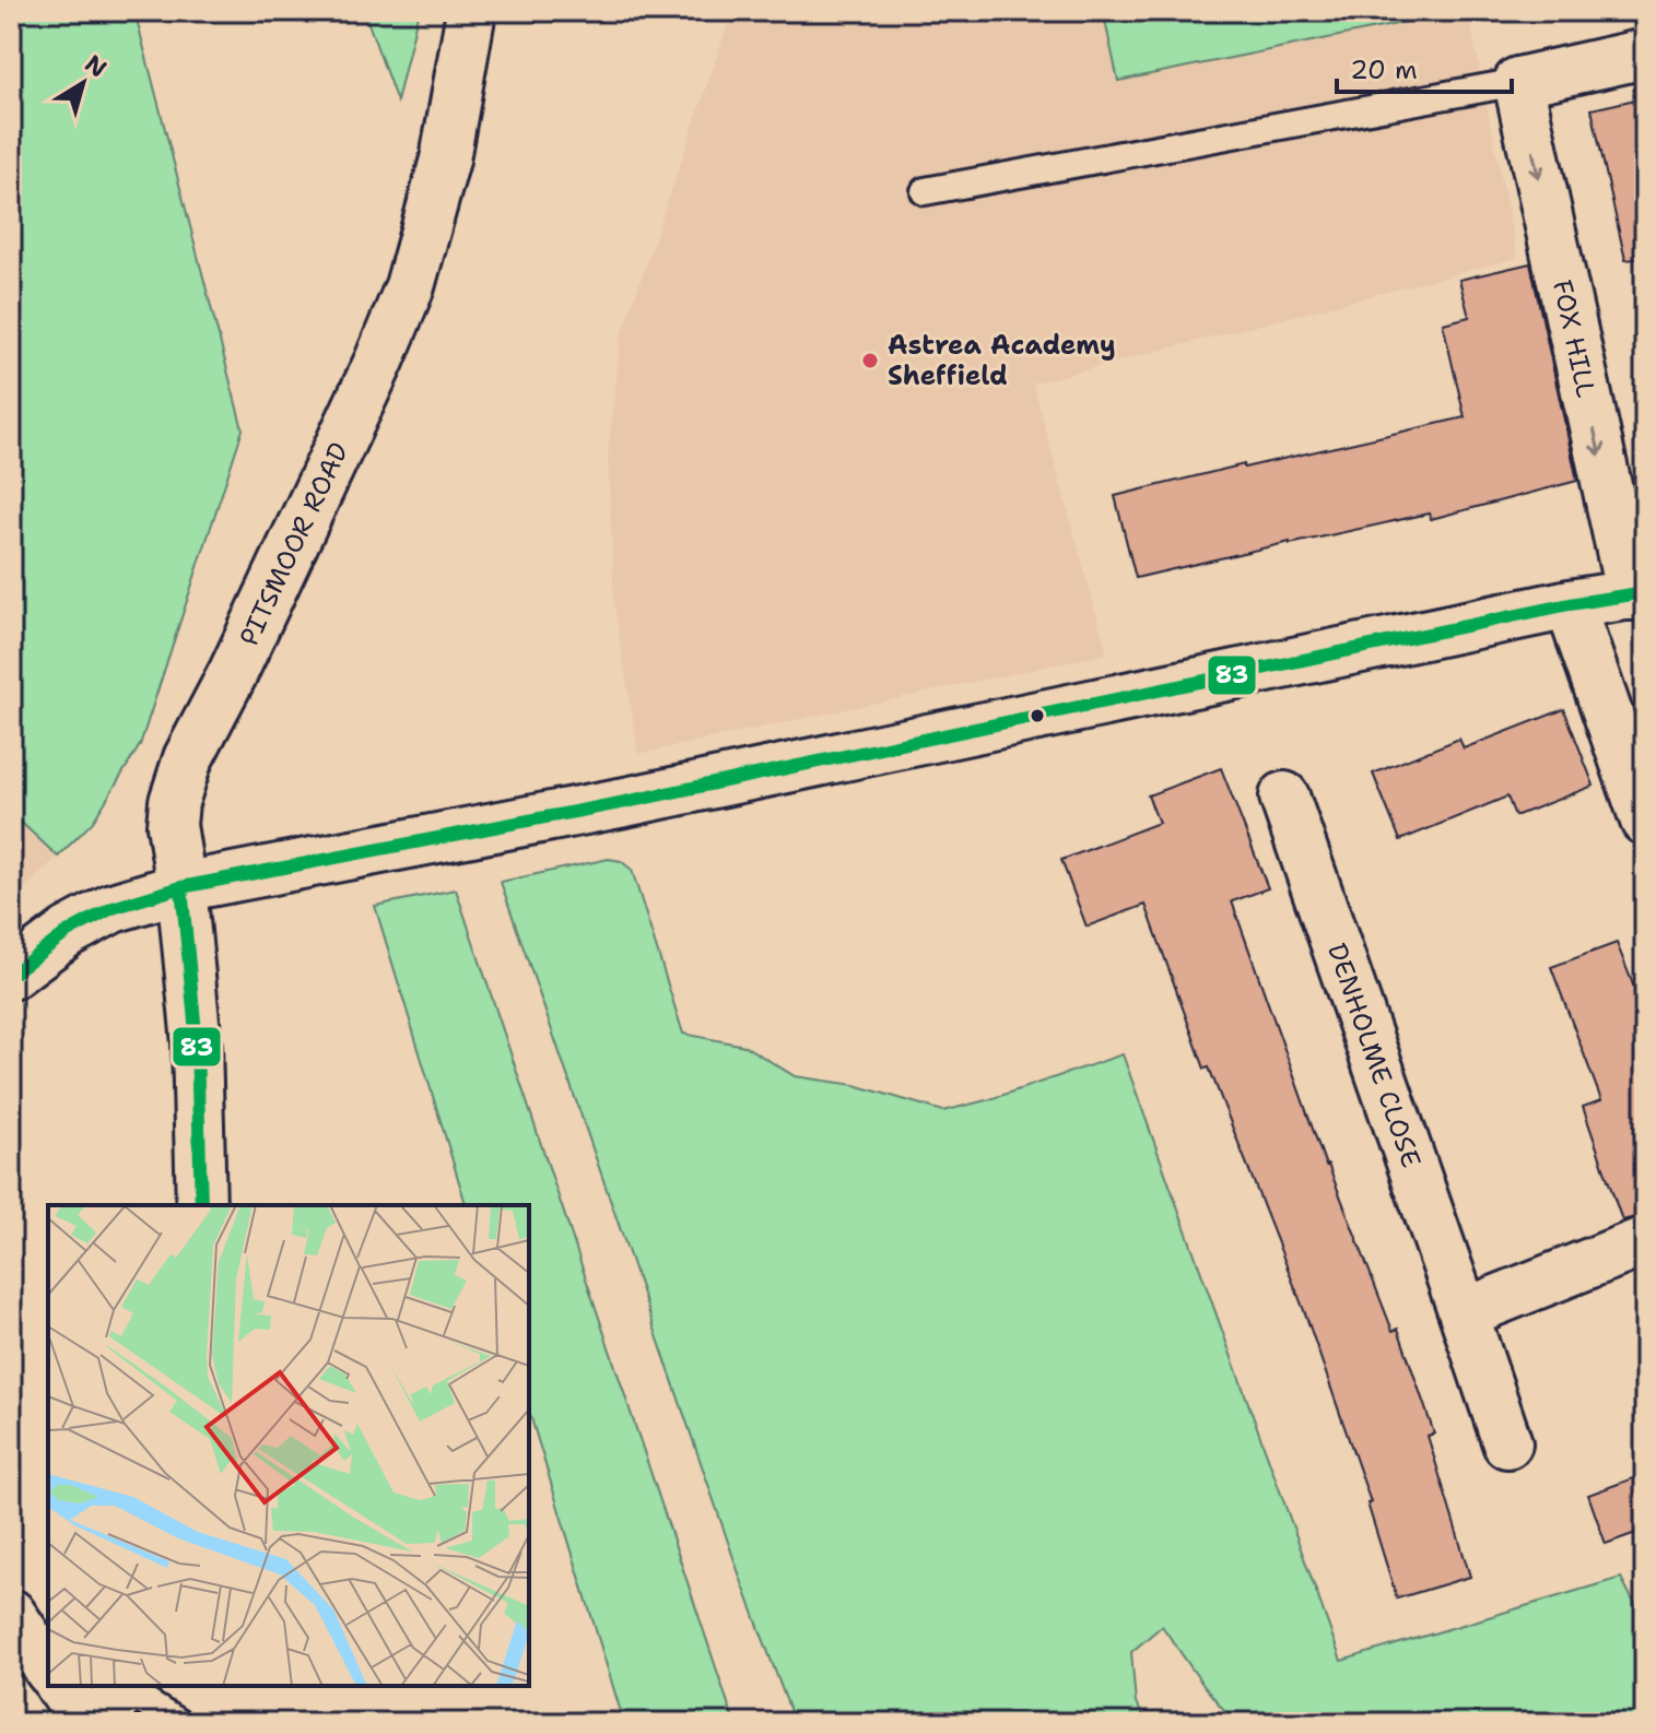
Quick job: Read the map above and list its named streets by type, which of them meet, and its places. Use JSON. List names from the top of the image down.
{
  "streets": {
    "street": ["FOX HILL", "PITSMOOR ROAD", "DENHOLME CLOSE"]
  },
  "one_way": ["FOX HILL"],
  "places": ["Astrea Academy Sheffield"],
  "lines": ["transit line 83"],
  "scale_bar": "20 m",
  "north": "top right"
}
